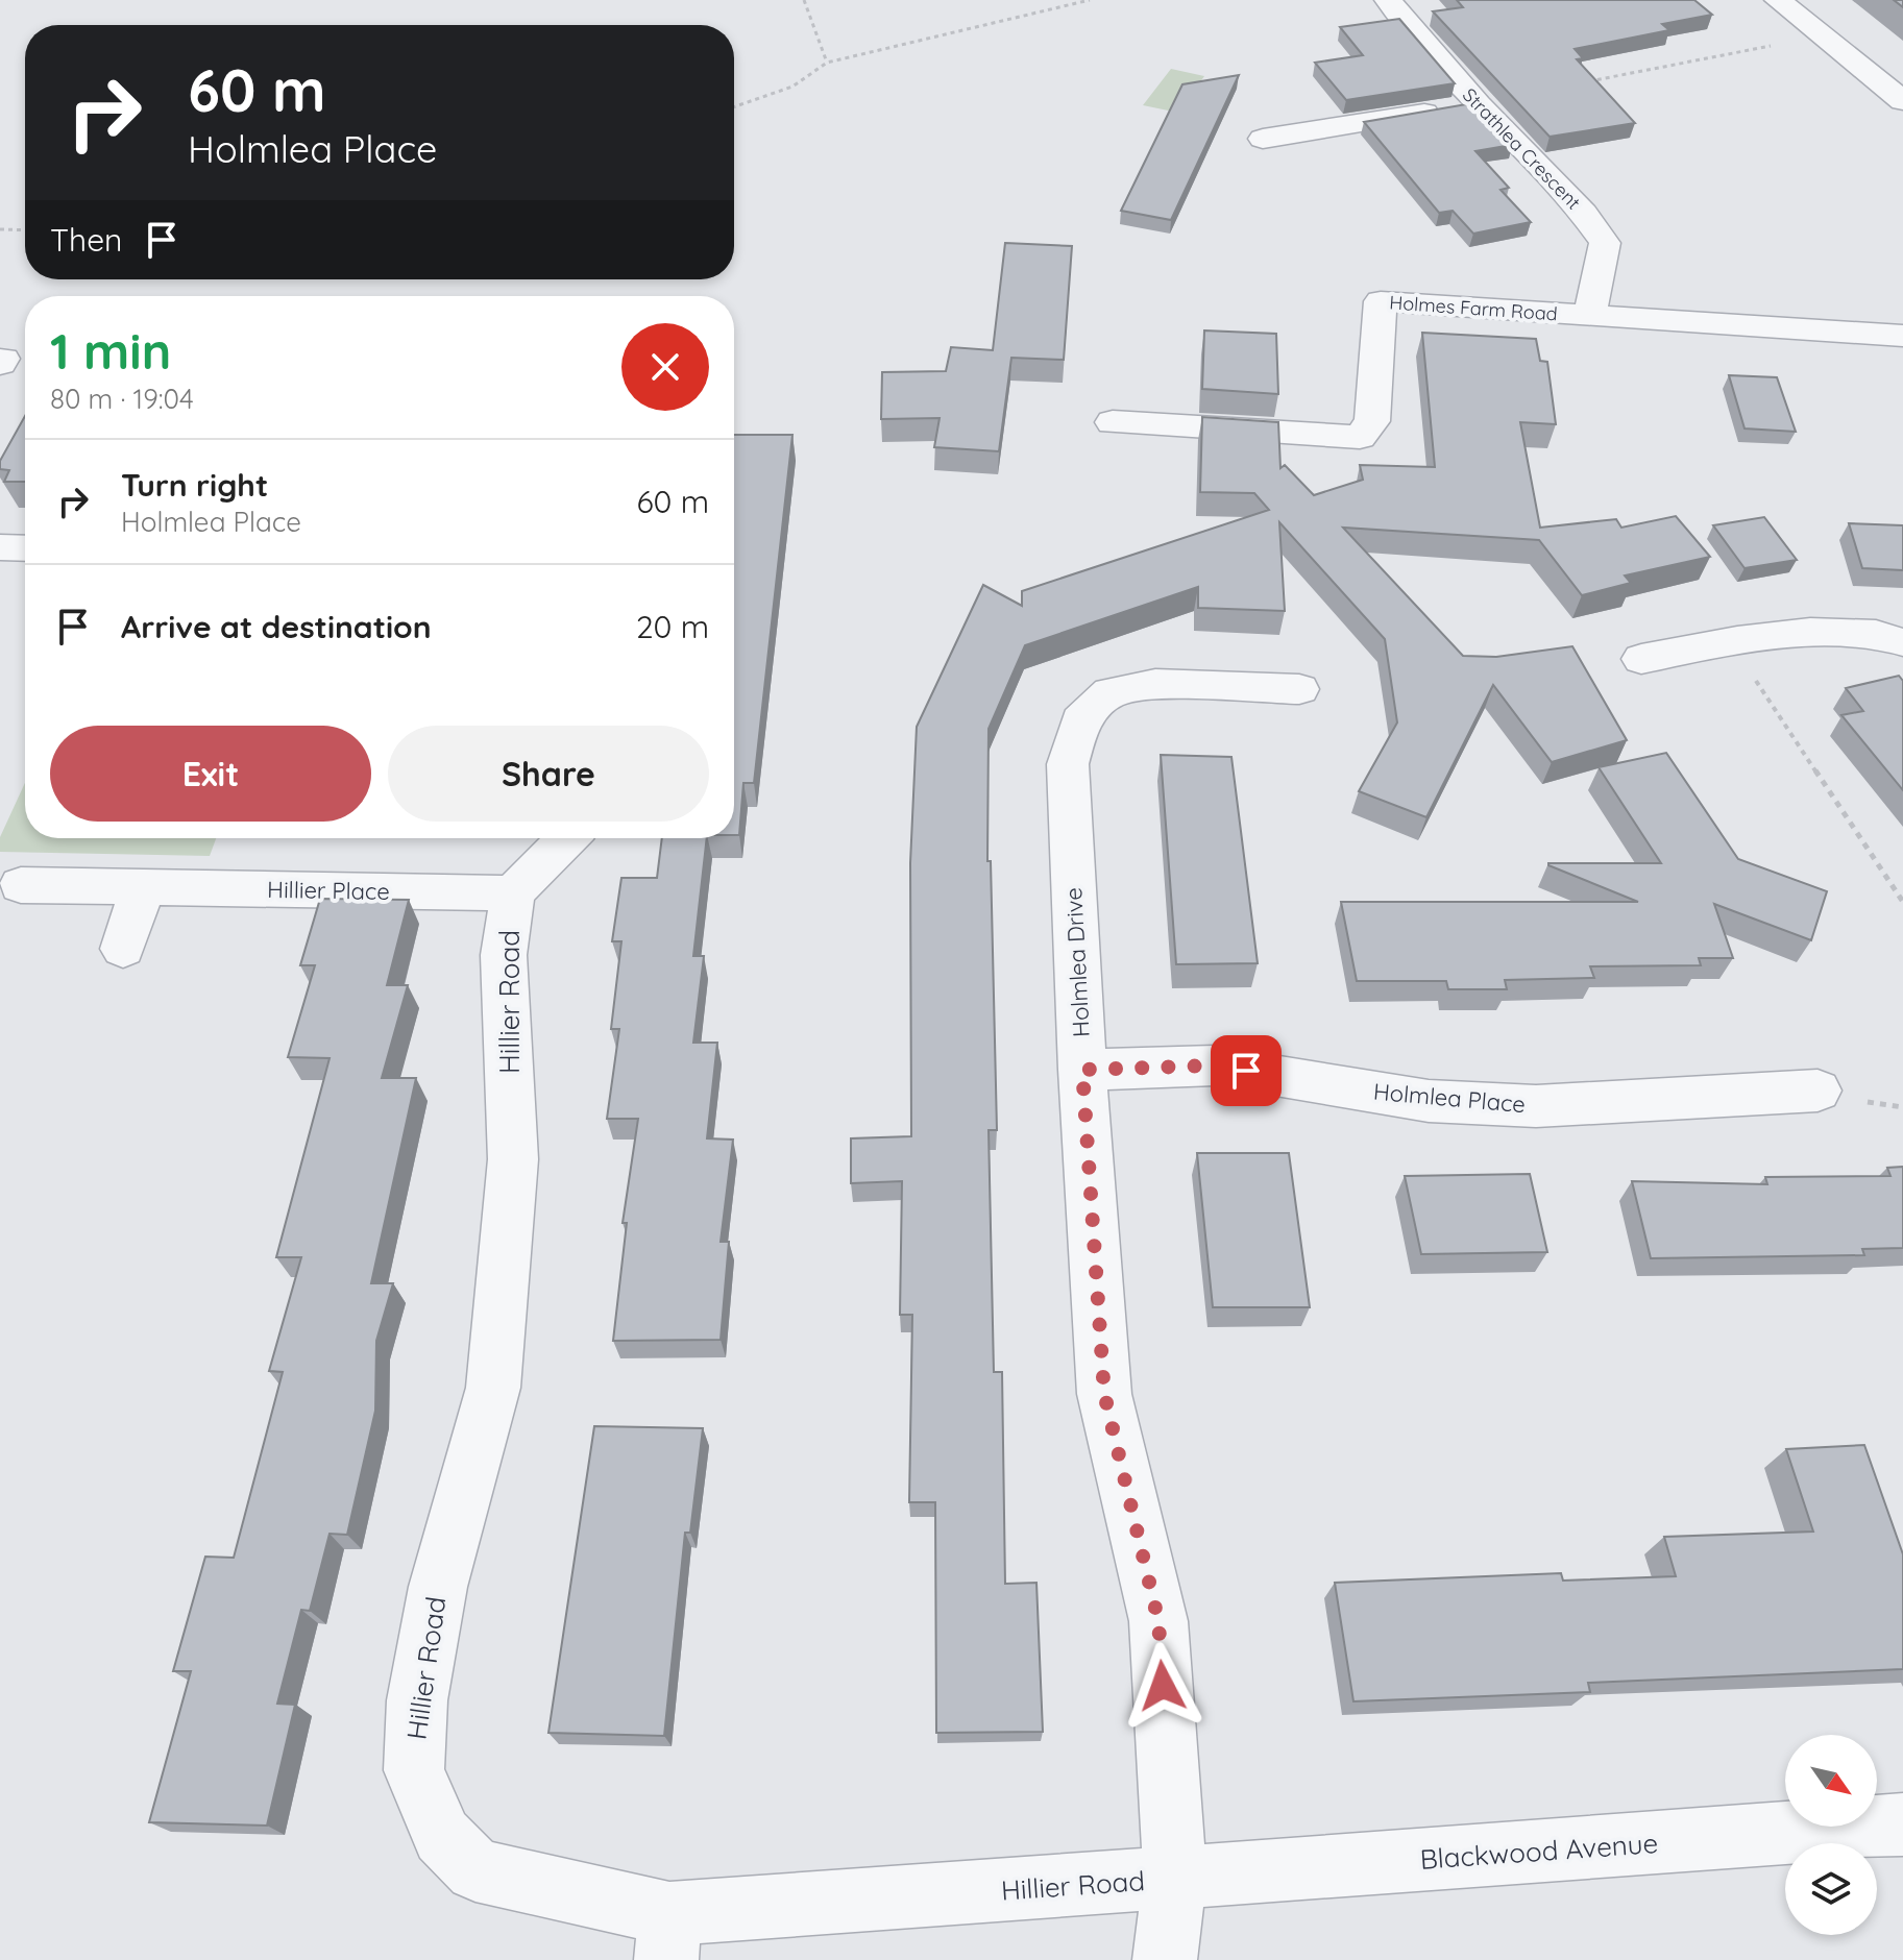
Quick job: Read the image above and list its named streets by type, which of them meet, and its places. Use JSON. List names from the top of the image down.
{
  "streets": {
    "street": [
      "Strathlea Crescent",
      "Holmes Farm Road",
      "Hillier Place",
      "Holmlea Drive",
      "Hillier Road",
      "Holmlea Place",
      "Blackwood Avenue"
    ]
  },
  "crossings": [
    ["Strathlea Crescent", "Holmes Farm Road"],
    ["Hillier Place", "Hillier Road"],
    ["Holmlea Drive", "Hillier Road"],
    ["Holmlea Drive", "Holmlea Place"],
    ["Holmlea Drive", "Blackwood Avenue"],
    ["Hillier Road", "Blackwood Avenue"]
  ],
  "north": "bottom right",
  "page": {
    "turn": ["60 m", "Holmlea Place"],
    "then": "Then",
    "heading": ["1 min", "80 m · 19:04"],
    "list": [
      {
        "name": "Turn right",
        "note": "Holmlea Place",
        "value": "60 m"
      },
      {
        "name": "Arrive at destination",
        "value": "20 m"
      }
    ],
    "buttons": ["Exit", "Share"]
  }
}
